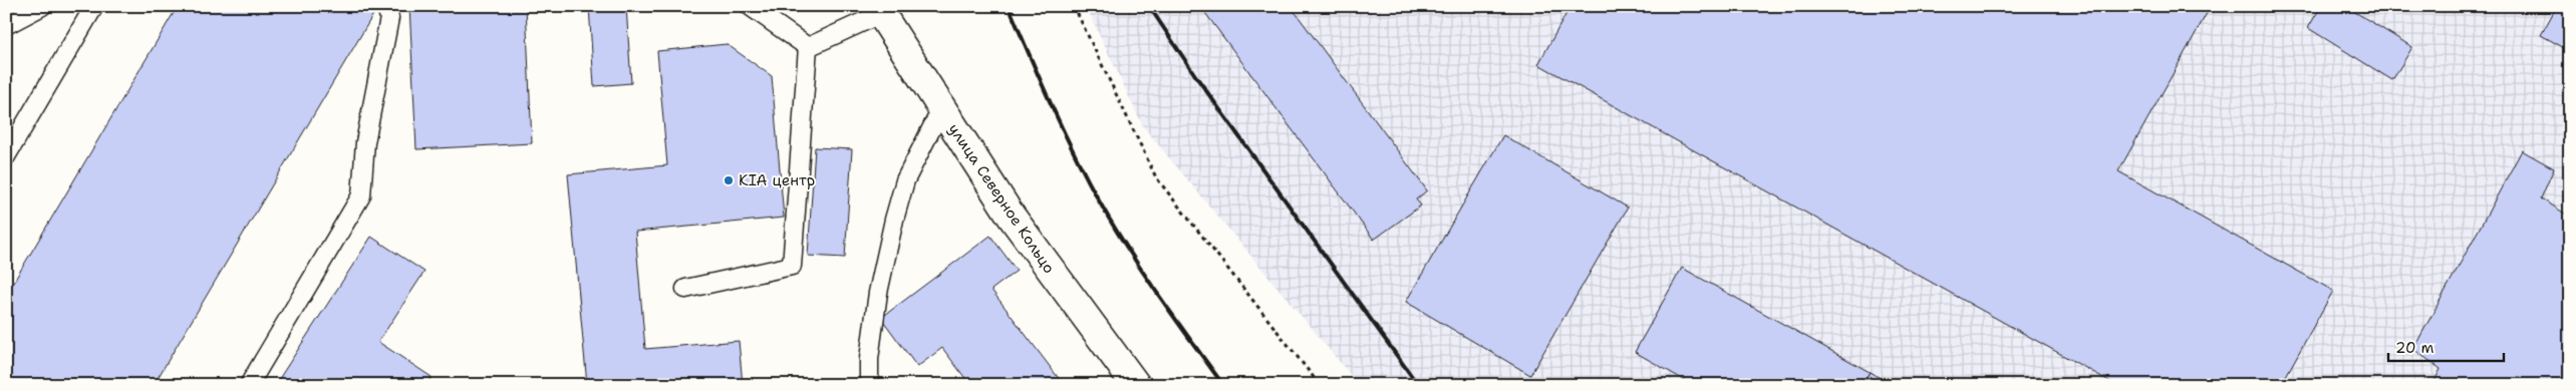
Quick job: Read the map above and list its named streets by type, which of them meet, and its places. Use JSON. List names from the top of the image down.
{
  "streets": {
    "street": ["улица Северное Кольцо"]
  },
  "places": ["KIA центр"],
  "scale_bar": "20 m"
}
